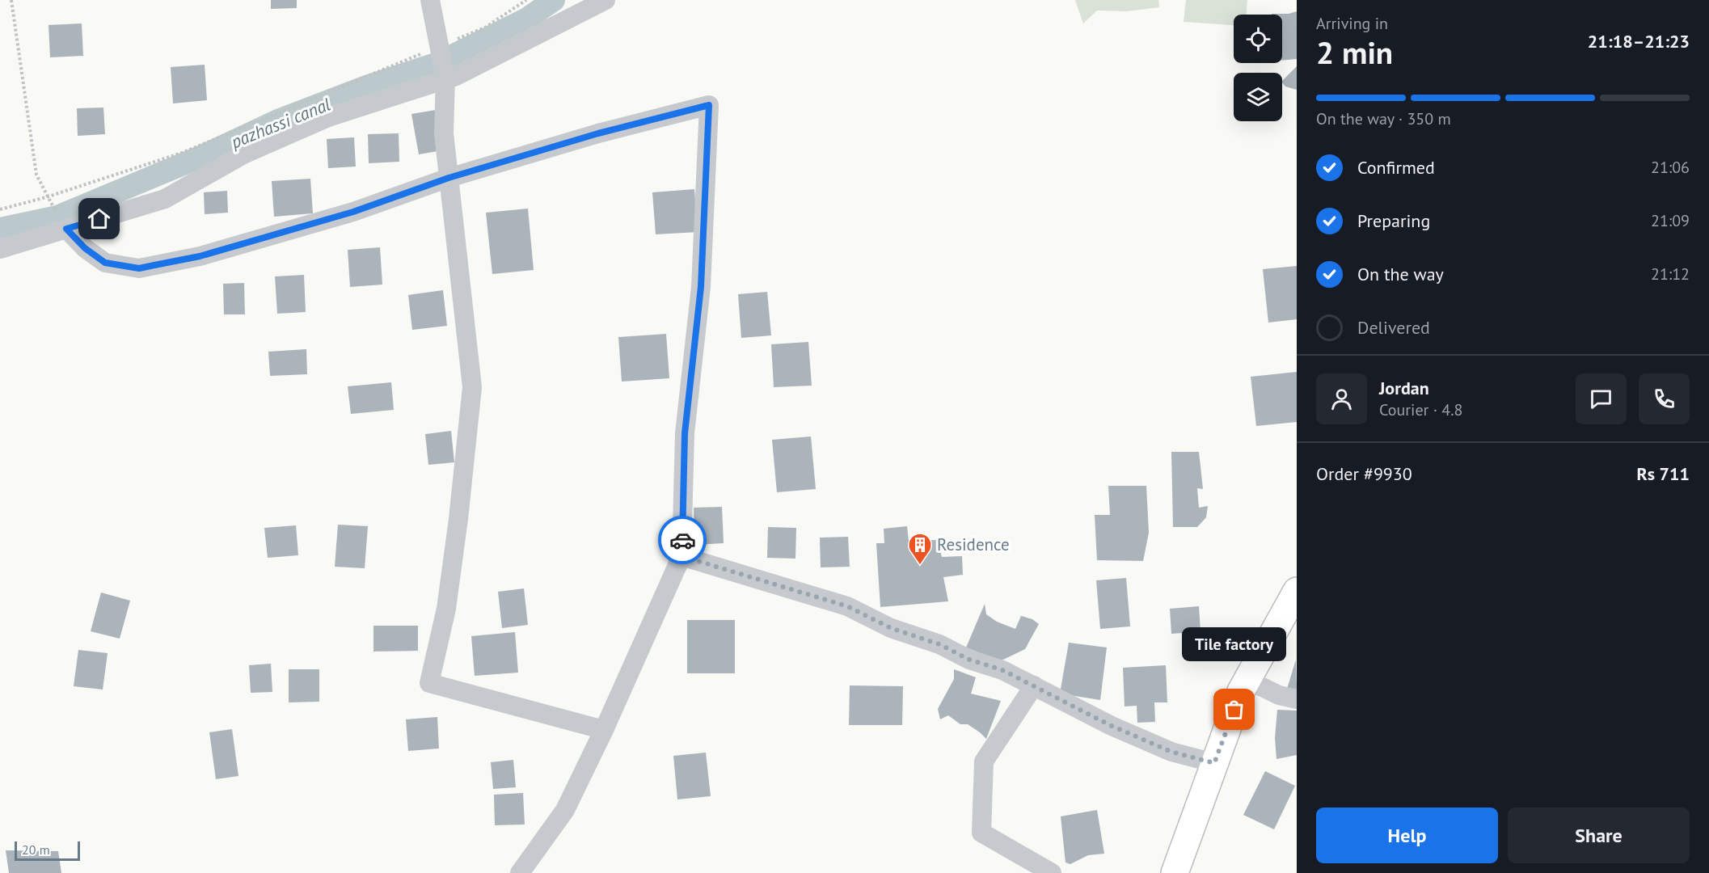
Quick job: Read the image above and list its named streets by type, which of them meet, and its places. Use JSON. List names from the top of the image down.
{
  "water": ["pazhassi canal"],
  "places": {
    "building": ["Residence"],
    "other": ["Tile factory"]
  },
  "scale_bar": "20 m",
  "page": {
    "heading": ["2 min", "Arriving in", "21:18–21:23"],
    "panel": [
      "Jordan",
      "Courier · 4.8",
      "Order #9930",
      "Rs 711"
    ],
    "bar": "On the way · 350 m",
    "list": [
      ["Confirmed", "21:06"],
      ["Preparing", "21:09"],
      ["On the way", "21:12"],
      "Delivered"
    ],
    "bubble": "Tile factory",
    "buttons": ["Help", "Share"],
    "scale": "20 m"
  }
}
